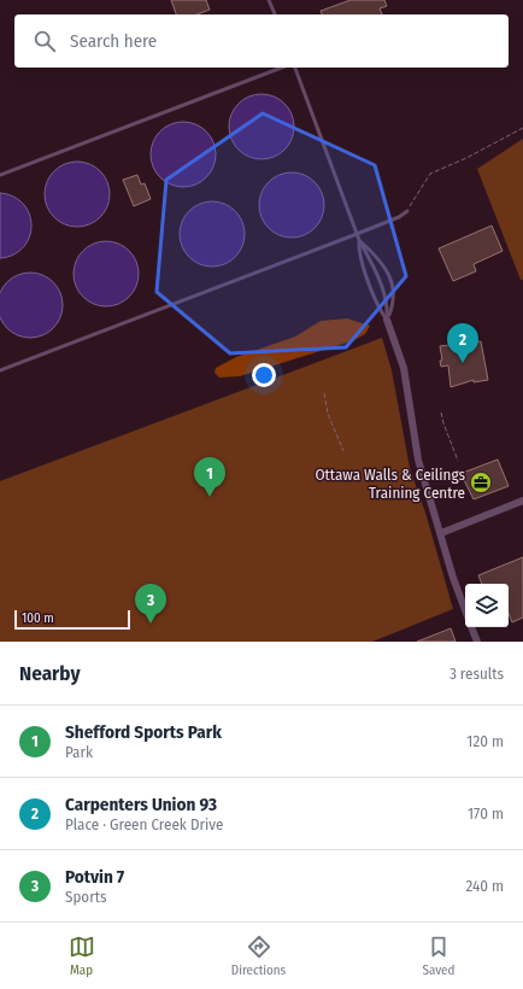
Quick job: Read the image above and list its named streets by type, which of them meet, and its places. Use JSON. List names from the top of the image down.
{
  "places": {
    "office": ["Ottawa Walls & Ceilings Training Centre"]
  },
  "scale_bar": "100 m",
  "page": {
    "search": "Search here",
    "pins": ["2", "1", "3"],
    "scale": "100 m",
    "heading": ["Nearby", "3 results"],
    "list": [
      {
        "mark": "1",
        "name": "Shefford Sports Park",
        "note": "Park",
        "value": "120 m"
      },
      {
        "mark": "2",
        "name": "Carpenters Union 93",
        "note": "Place · Green Creek Drive",
        "value": "170 m"
      },
      {
        "mark": "3",
        "name": "Potvin 7",
        "note": "Sports",
        "value": "240 m"
      }
    ],
    "nav": ["Map", "Directions", "Saved"]
  }
}
